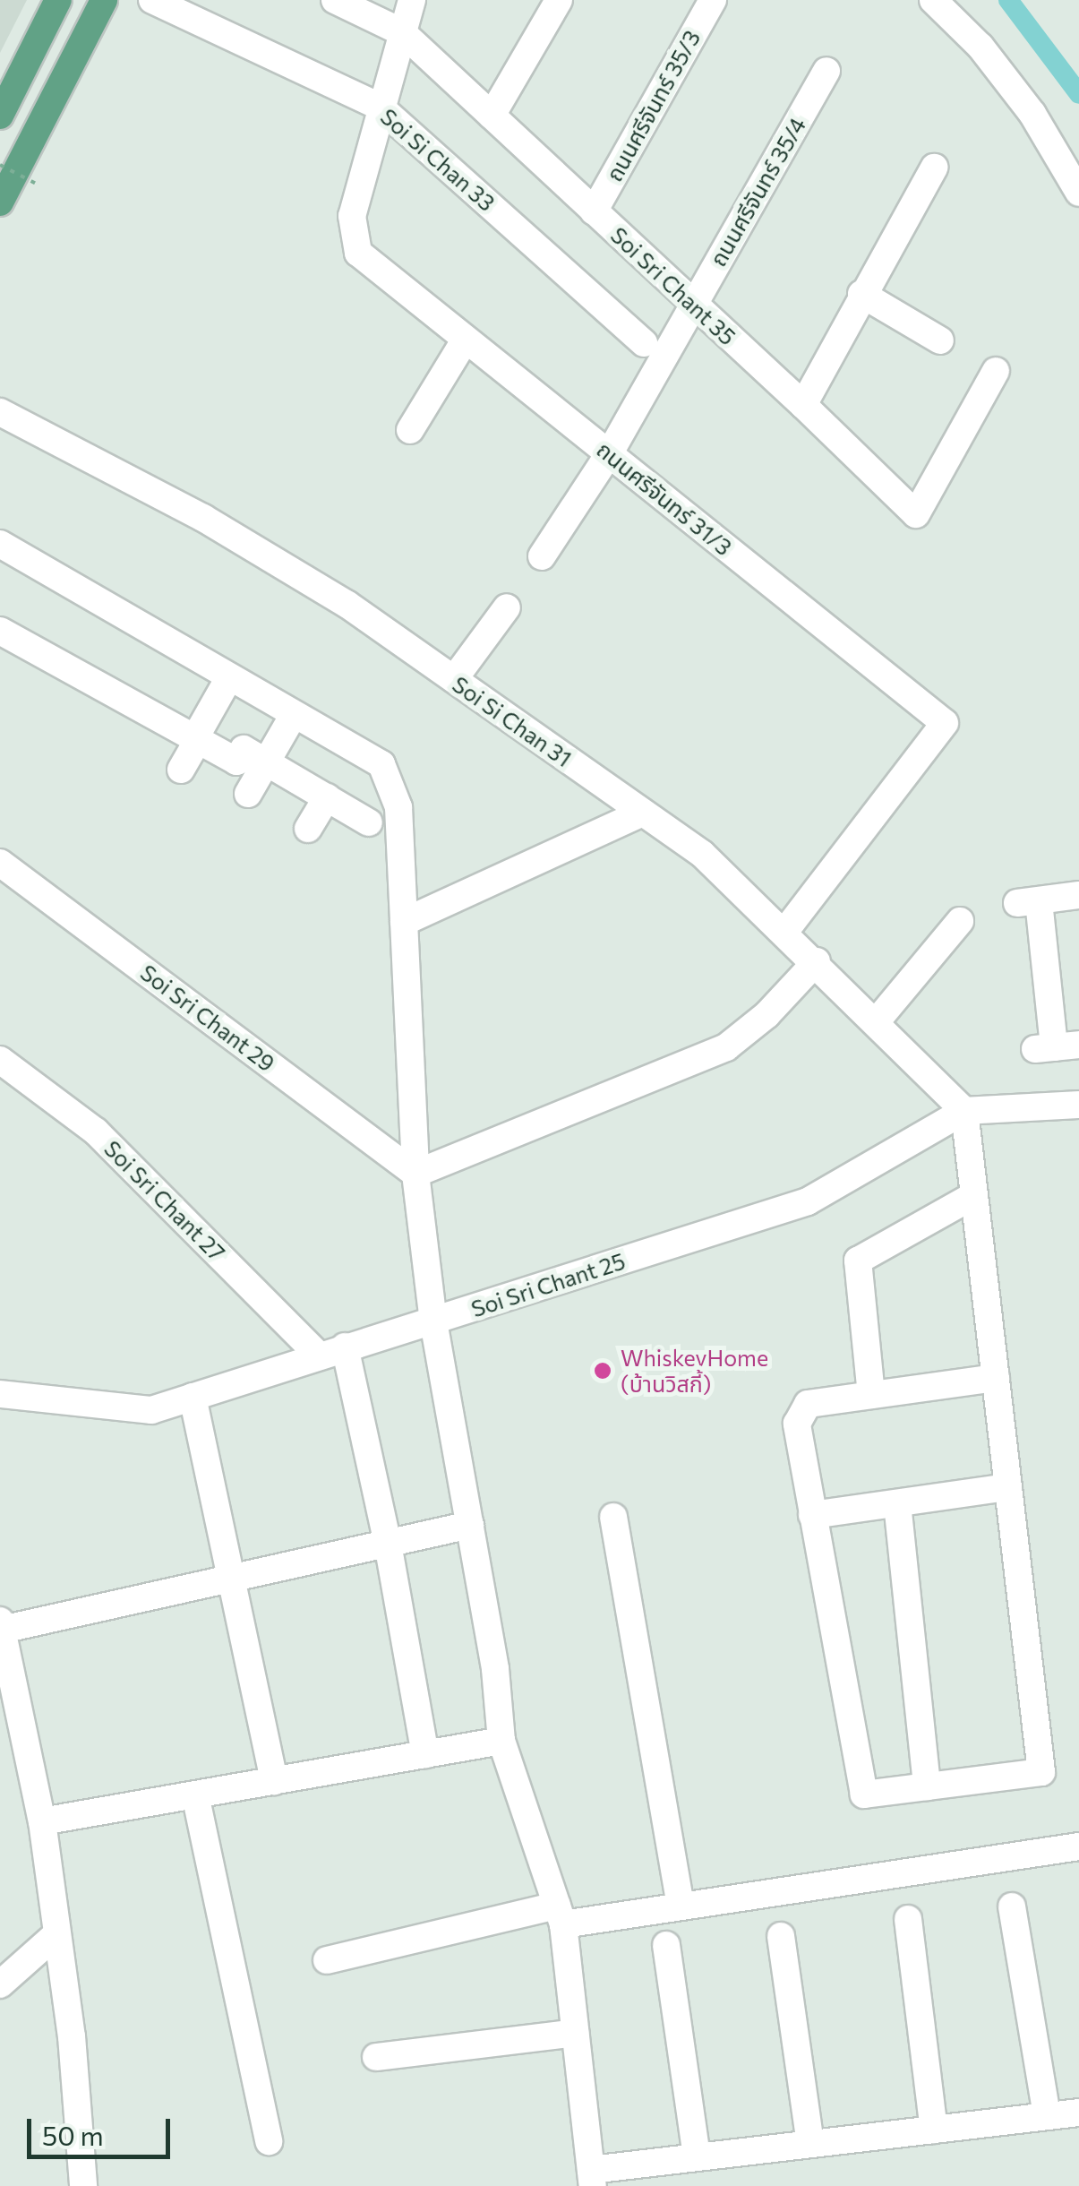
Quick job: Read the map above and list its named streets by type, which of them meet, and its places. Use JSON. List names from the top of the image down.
{
  "streets": {
    "street": [
      "ถนนศรีจันทร์ 35/3",
      "Soi Si Chan 33",
      "ถนนศรีจันทร์ 35/4",
      "Soi Sri Chant 35",
      "ถนนศรีจันทร์ 31/3",
      "Soi Si Chan 31",
      "Soi Sri Chant 29",
      "Soi Sri Chant 27",
      "Soi Sri Chant 25"
    ]
  },
  "crossings": [
    ["ถนนศรีจันทร์ 35/3", "Soi Sri Chant 35"],
    ["Soi Si Chan 33", "ถนนศรีจันทร์ 31/3"],
    ["ถนนศรีจันทร์ 35/4", "Soi Sri Chant 35"],
    ["ถนนศรีจันทร์ 35/4", "ถนนศรีจันทร์ 31/3"],
    ["Soi Sri Chant 35", "ถนนศรีจันทร์ 31/3"],
    ["ถนนศรีจันทร์ 31/3", "Soi Si Chan 31"],
    ["Soi Si Chan 31", "Soi Sri Chant 25"],
    ["Soi Sri Chant 27", "Soi Sri Chant 25"]
  ],
  "places": ["WhiskeyHome (บ้านวิสกี้)"],
  "scale_bar": "50 m"
}
